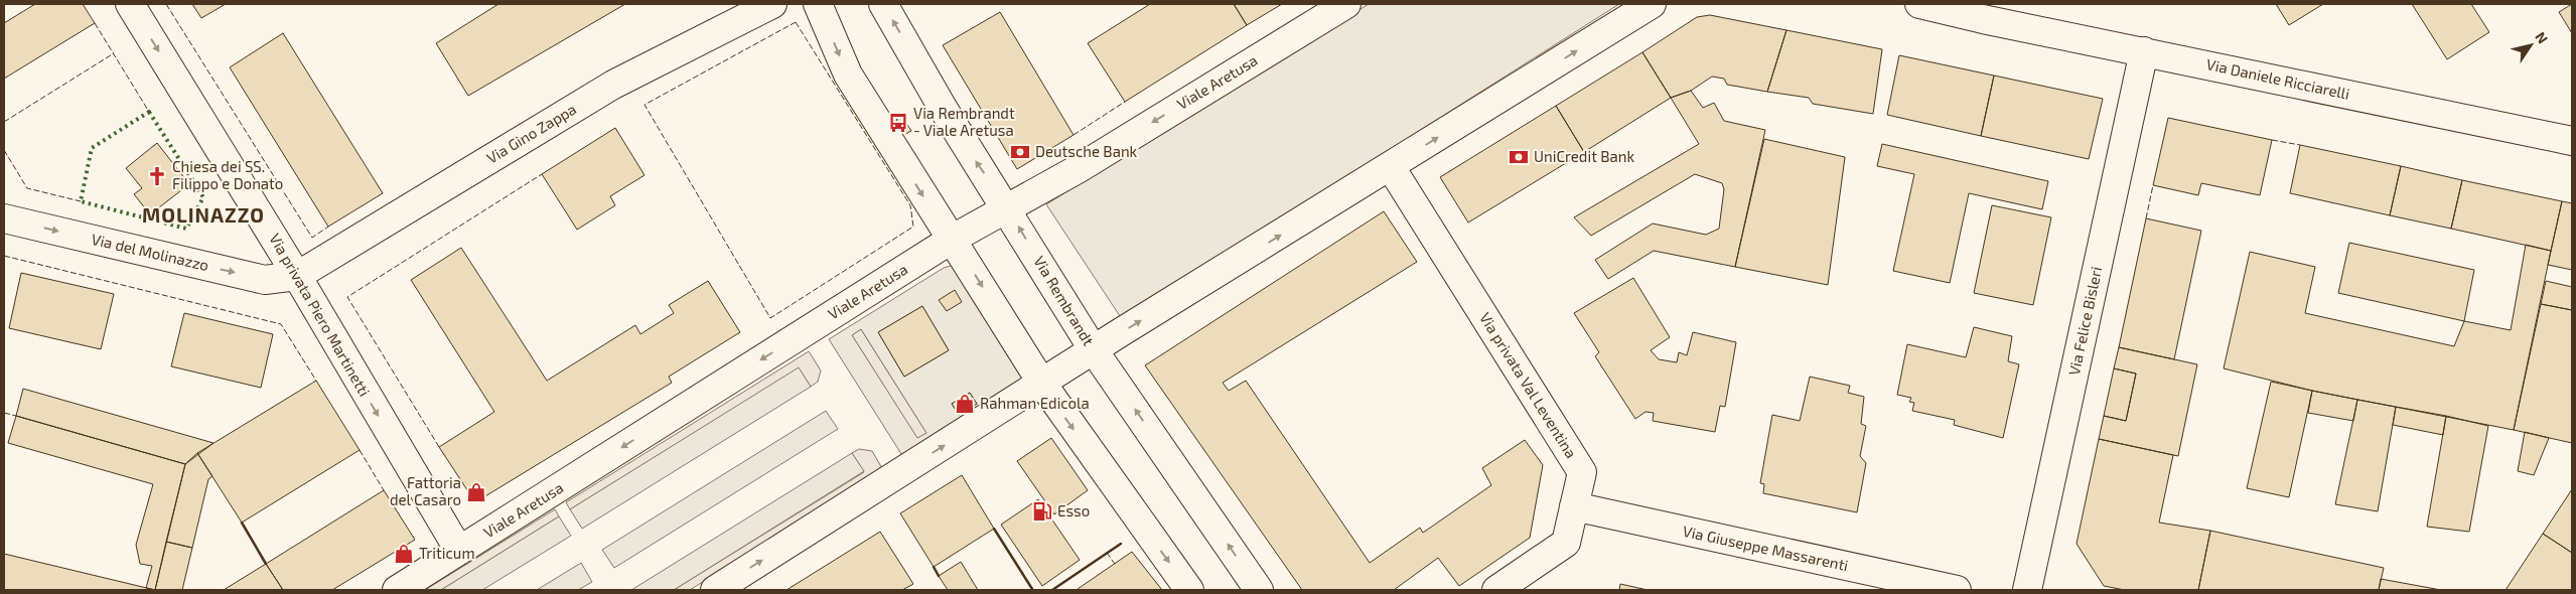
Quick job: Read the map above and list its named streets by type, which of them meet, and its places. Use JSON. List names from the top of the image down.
{
  "streets": {
    "street": [
      "Via Daniele Ricciarelli",
      "Viale Aretusa",
      "Via Gino Zappa",
      "Via del Molinazzo",
      "Via Rembrandt",
      "Via privata Piero Martinetti",
      "Via Felice Bisleri",
      "Via privata Val Leventina",
      "Via Giuseppe Massarenti"
    ]
  },
  "crossings": [
    ["Via Daniele Ricciarelli", "Via Felice Bisleri"],
    ["Viale Aretusa", "Via Rembrandt"],
    ["Viale Aretusa", "Via privata Piero Martinetti"],
    ["Via Gino Zappa", "Via del Molinazzo"],
    ["Via Gino Zappa", "Via privata Piero Martinetti"],
    ["Via del Molinazzo", "Via privata Piero Martinetti"],
    ["Via privata Val Leventina", "Via Giuseppe Massarenti"]
  ],
  "one_way": ["Via del Molinazzo", "Via privata Piero Martinetti"],
  "districts": ["MOLINAZZO"],
  "places": {
    "bus stop": ["Via Rembrandt - Viale Aretusa"],
    "bank": ["Deutsche Bank", "UniCredit Bank"],
    "church": ["Chiesa dei SS. Filippo e Donato"],
    "shop": ["Rahman Edicola", "Fattoria del Casaro", "Triticum"],
    "fuel station": ["Esso"]
  },
  "north": "top right"
}
